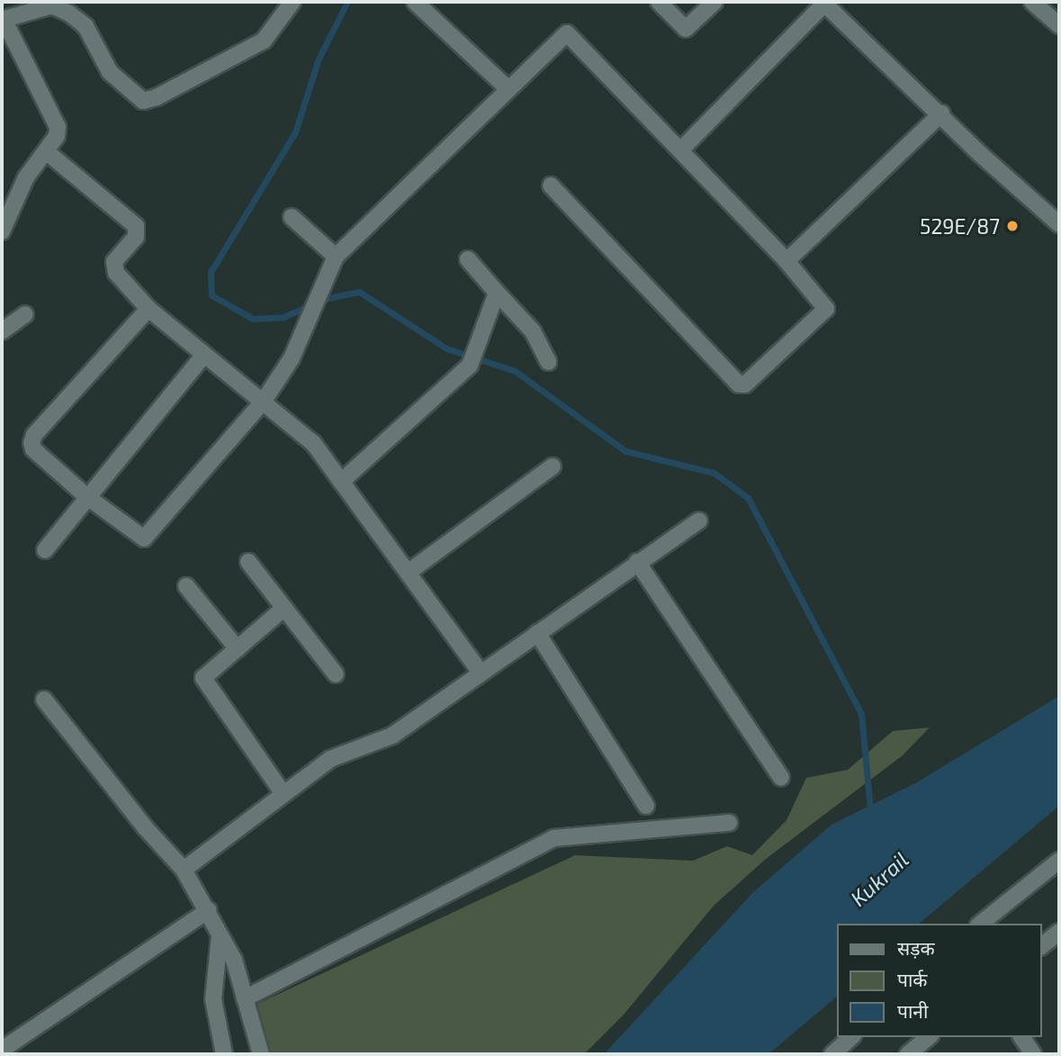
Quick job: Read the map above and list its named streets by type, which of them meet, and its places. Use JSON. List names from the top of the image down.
{
  "water": ["Kukrail"],
  "places": ["529E/87"],
  "legend": ["सड़क", "पार्क", "पानी"]
}
